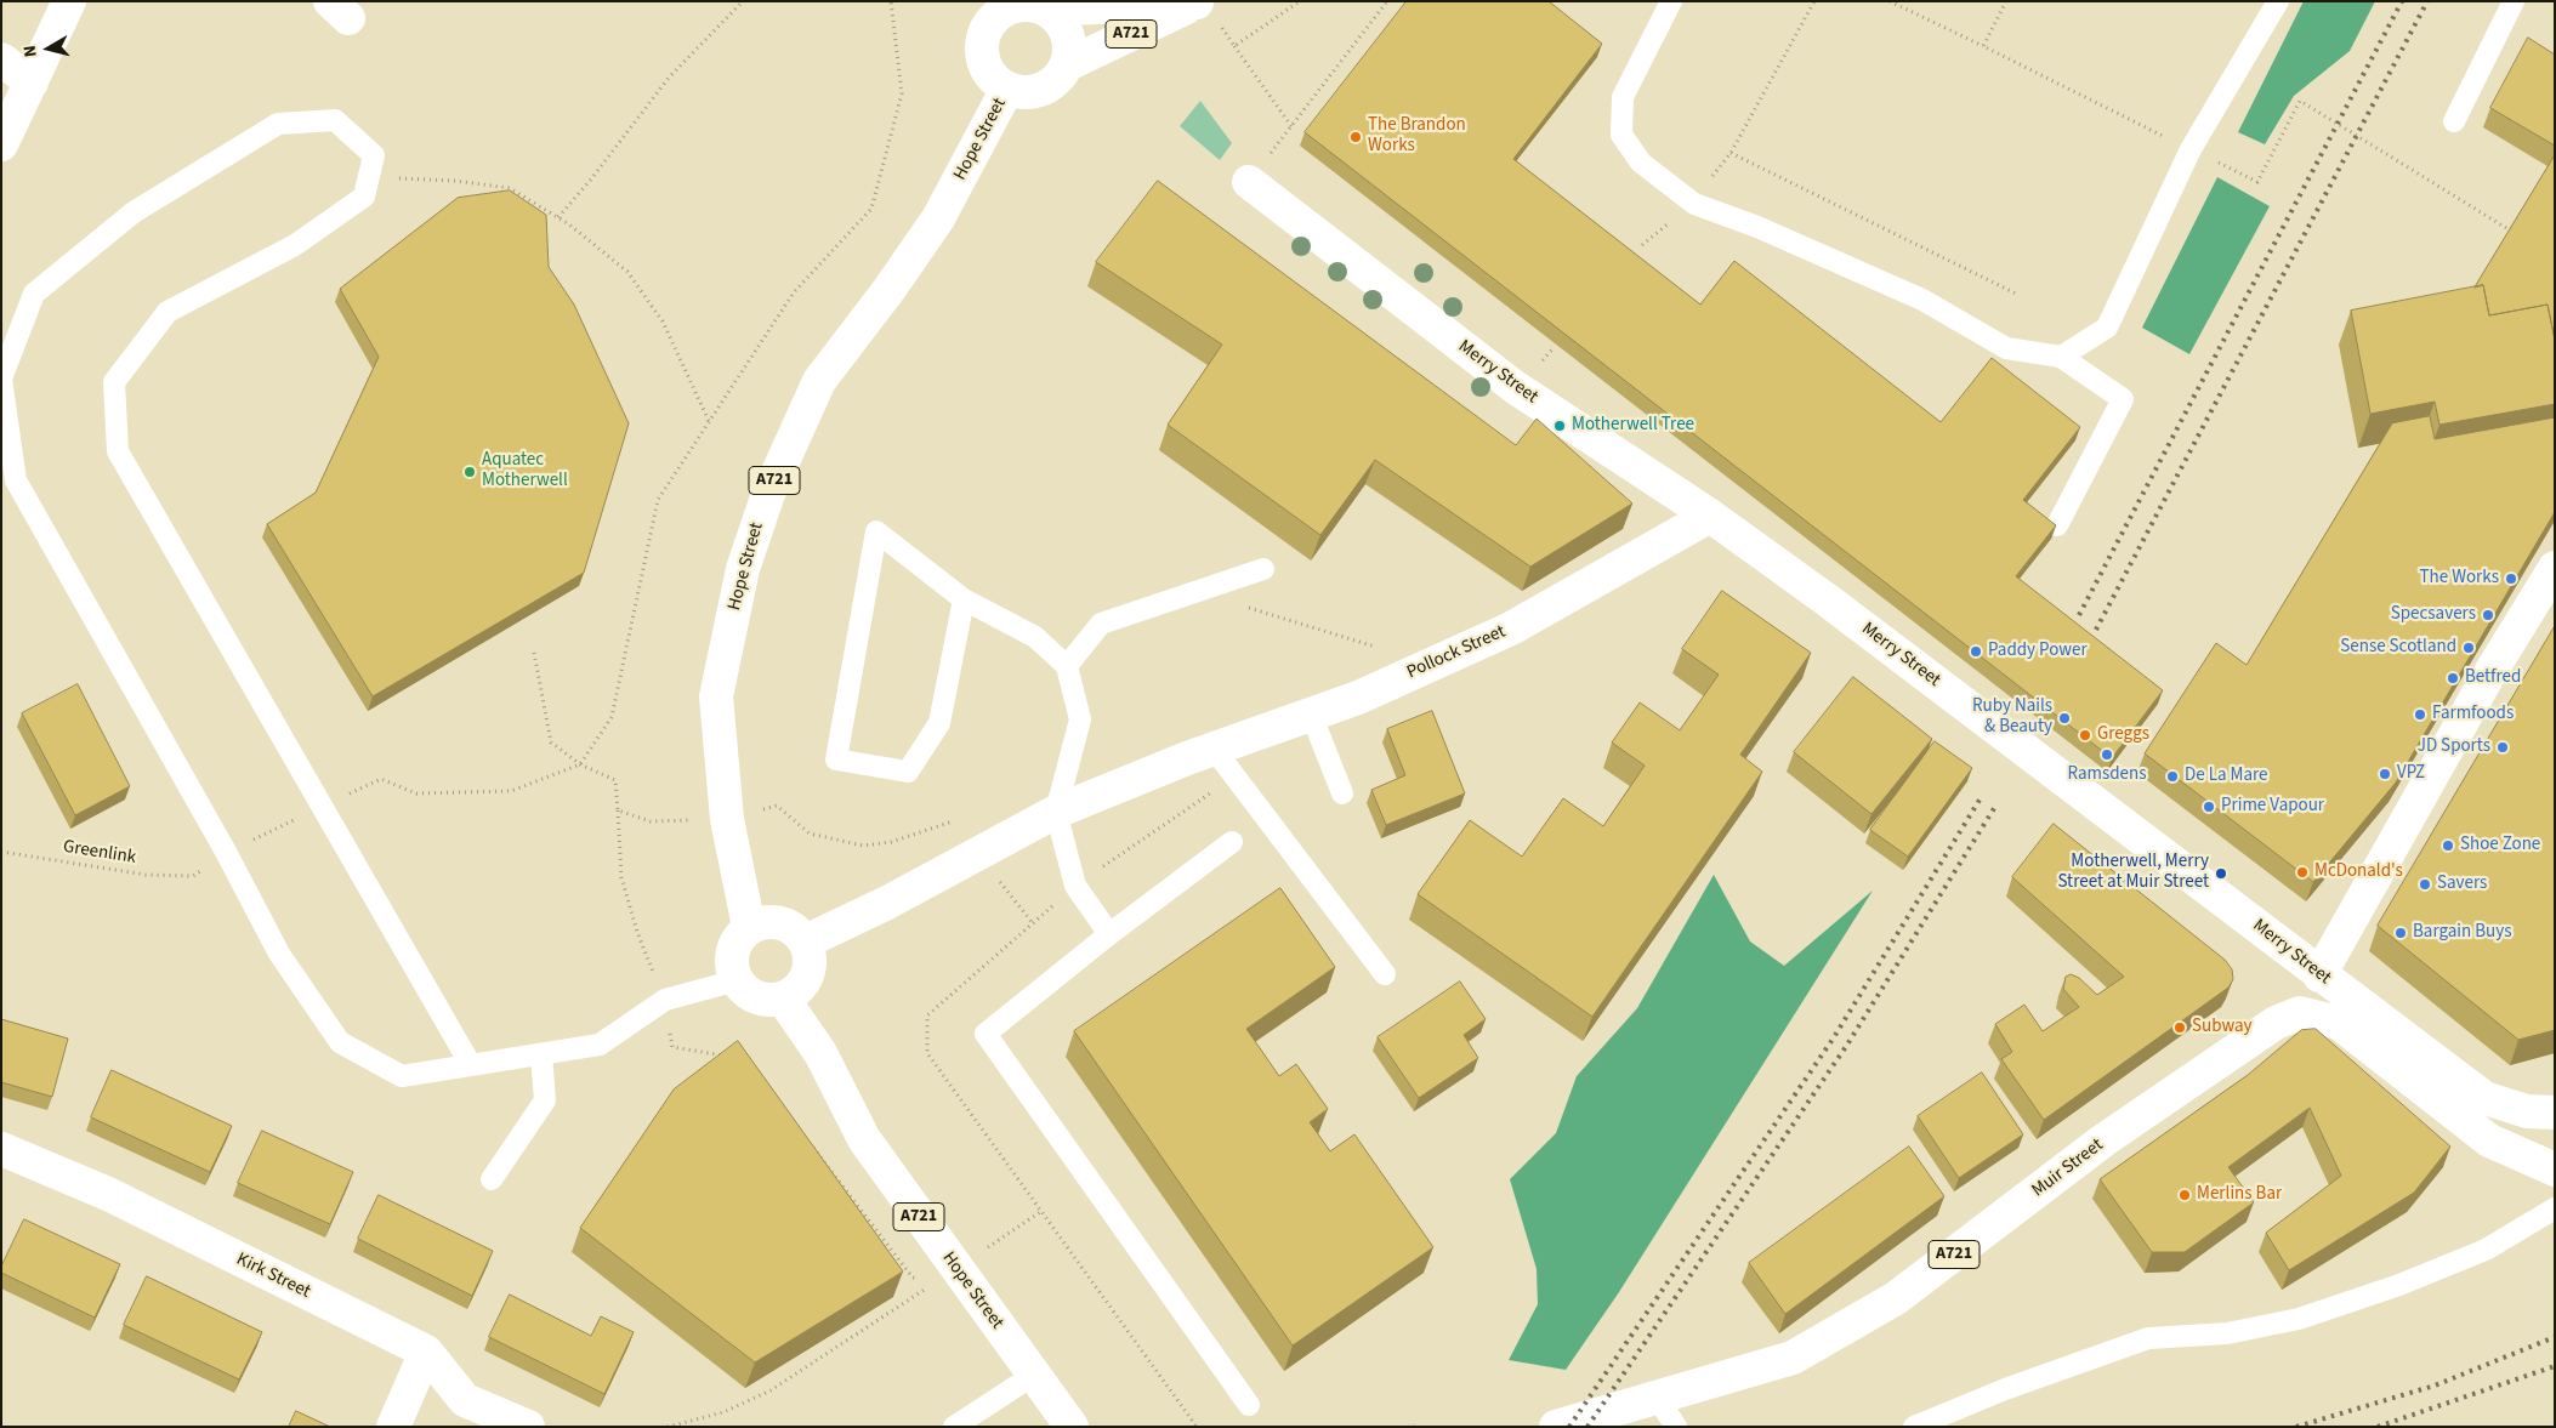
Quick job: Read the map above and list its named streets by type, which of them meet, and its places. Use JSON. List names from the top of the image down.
{
  "streets": {
    "street": [
      "A721",
      "Hope Street",
      "Merry Street",
      "Pollock Street",
      "Muir Street",
      "Kirk Street"
    ],
    "path": ["Greenlink"]
  },
  "crossings": [
    ["A721", "Hope Street"],
    ["Hope Street", "Pollock Street"],
    ["Merry Street", "Pollock Street"]
  ],
  "places": [
    "The Brandon Works",
    "Motherwell Tree",
    "Aquatec Motherwell",
    "The Works",
    "Specsavers",
    "Sense Scotland",
    "Paddy Power",
    "Betfred",
    "Farmfoods",
    "Ruby Nails & Beauty",
    "Greggs",
    "JD Sports",
    "Ramsdens",
    "VPZ",
    "De La Mare",
    "Prime Vapour",
    "Shoe Zone",
    "McDonald's",
    "Motherwell, Merry Street at Muir Street",
    "Savers",
    "Bargain Buys",
    "Subway",
    "Merlins Bar"
  ],
  "north": "left"
}
